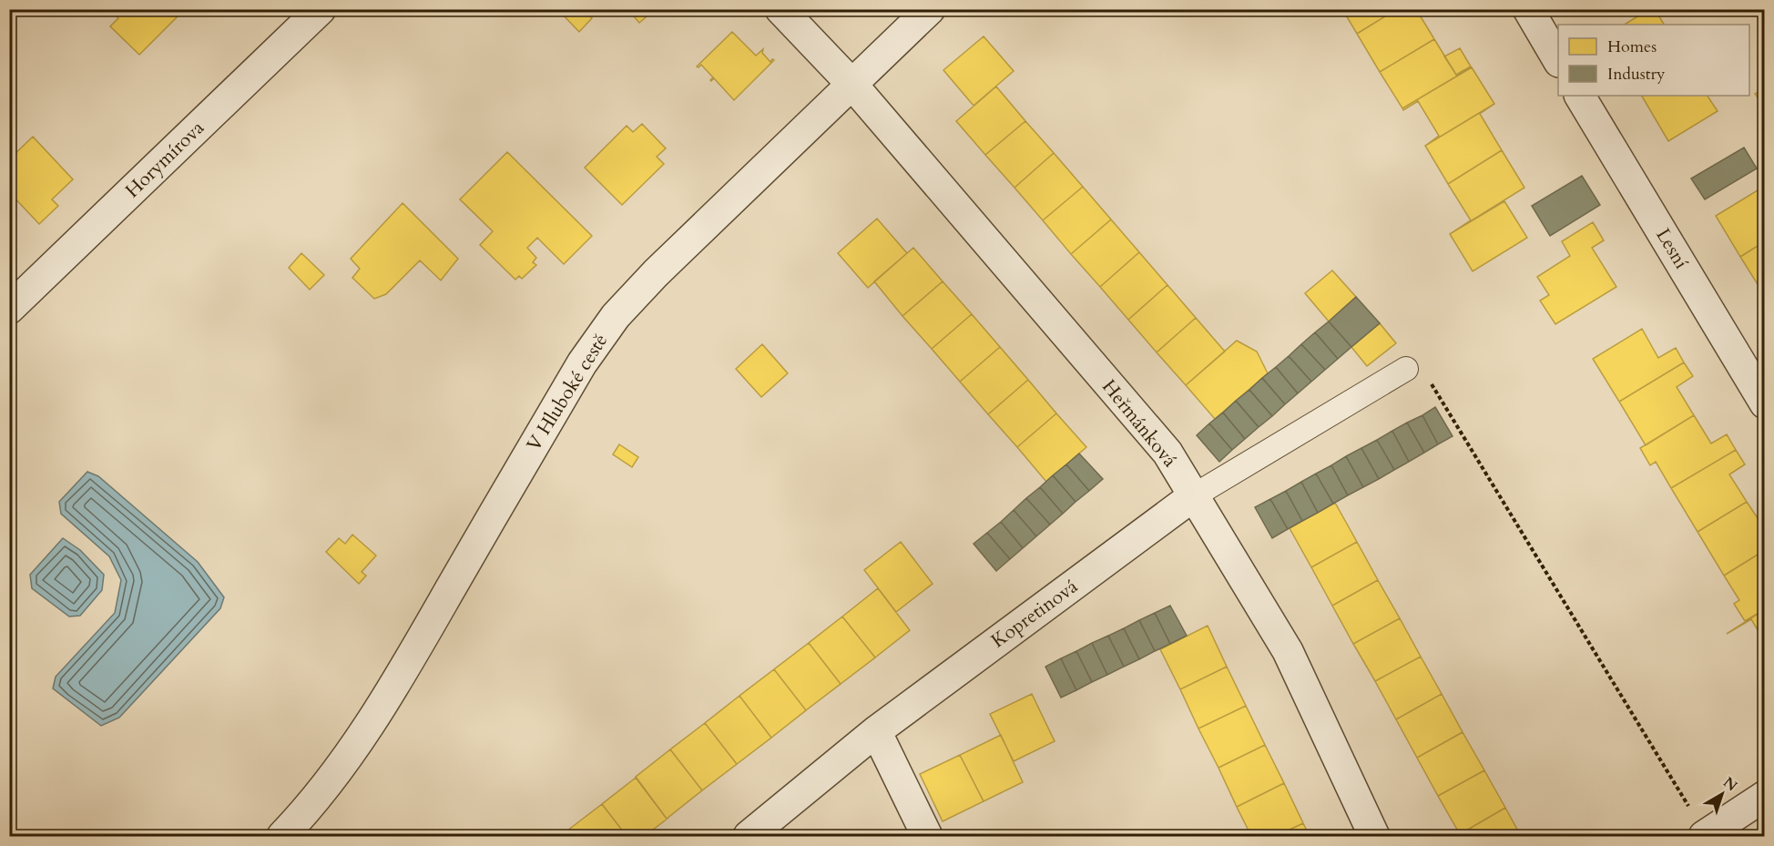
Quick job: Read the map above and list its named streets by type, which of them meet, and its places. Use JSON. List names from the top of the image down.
{
  "streets": {
    "street": [
      "Horymírova",
      "Lesní",
      "V Hluboké cestě",
      "Heřmánková",
      "Kopretinová"
    ]
  },
  "crossings": [
    ["V Hluboké cestě", "Heřmánková"],
    ["Heřmánková", "Kopretinová"]
  ],
  "legend": ["Homes", "Industry"],
  "north": "top right"
}
